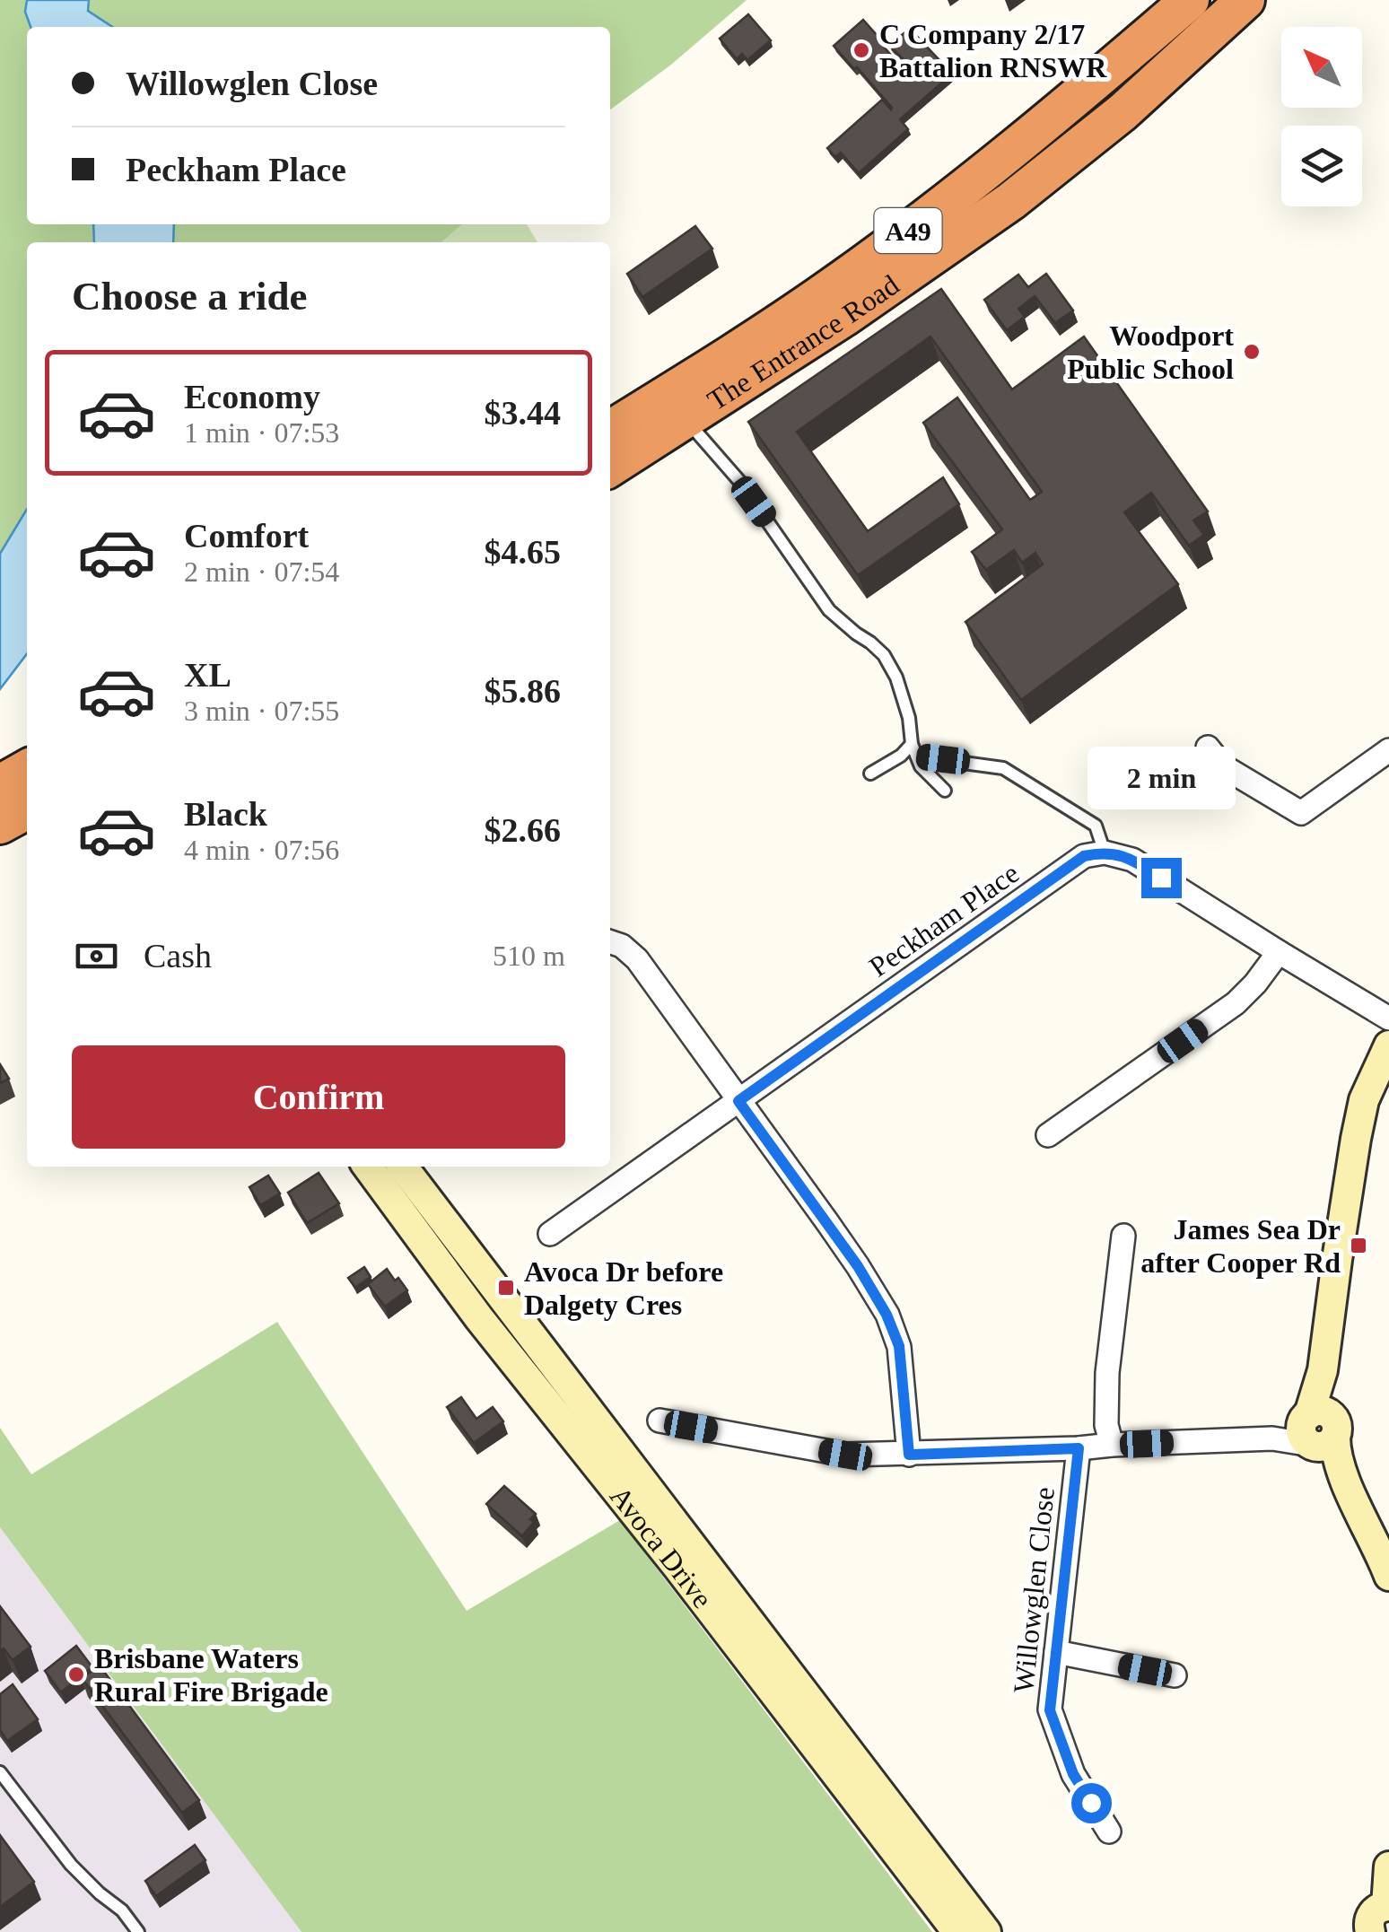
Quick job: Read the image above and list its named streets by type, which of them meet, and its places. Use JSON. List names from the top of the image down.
{
  "streets": {
    "highway": ["A49", "The Entrance Road"],
    "main road": ["Avoca Drive"],
    "street": ["Peckham Place", "Willowglen Close"]
  },
  "places": {
    "other": ["C Company 2/17 Battalion RNSWR", "Woodport Public School", "Brisbane Waters Rural Fire Brigade"],
    "transit": ["James Sea Dr after Cooper Rd", "Avoca Dr before Dalgety Cres"]
  },
  "north": "top left",
  "page": {
    "banner": ["Willowglen Close", "Peckham Place"],
    "heading": "Choose a ride",
    "list": [
      {
        "name": "Economy",
        "note": "1 min · 07:53",
        "value": "$3.44"
      },
      {
        "name": "Comfort",
        "note": "2 min · 07:54",
        "value": "$4.65"
      },
      {
        "name": "XL",
        "note": "3 min · 07:55",
        "value": "$5.86"
      },
      {
        "name": "Black",
        "note": "4 min · 07:56",
        "value": "$2.66"
      }
    ],
    "bubble": "2 min",
    "pay": ["Cash", "510 m"],
    "buttons": "Confirm"
  }
}
